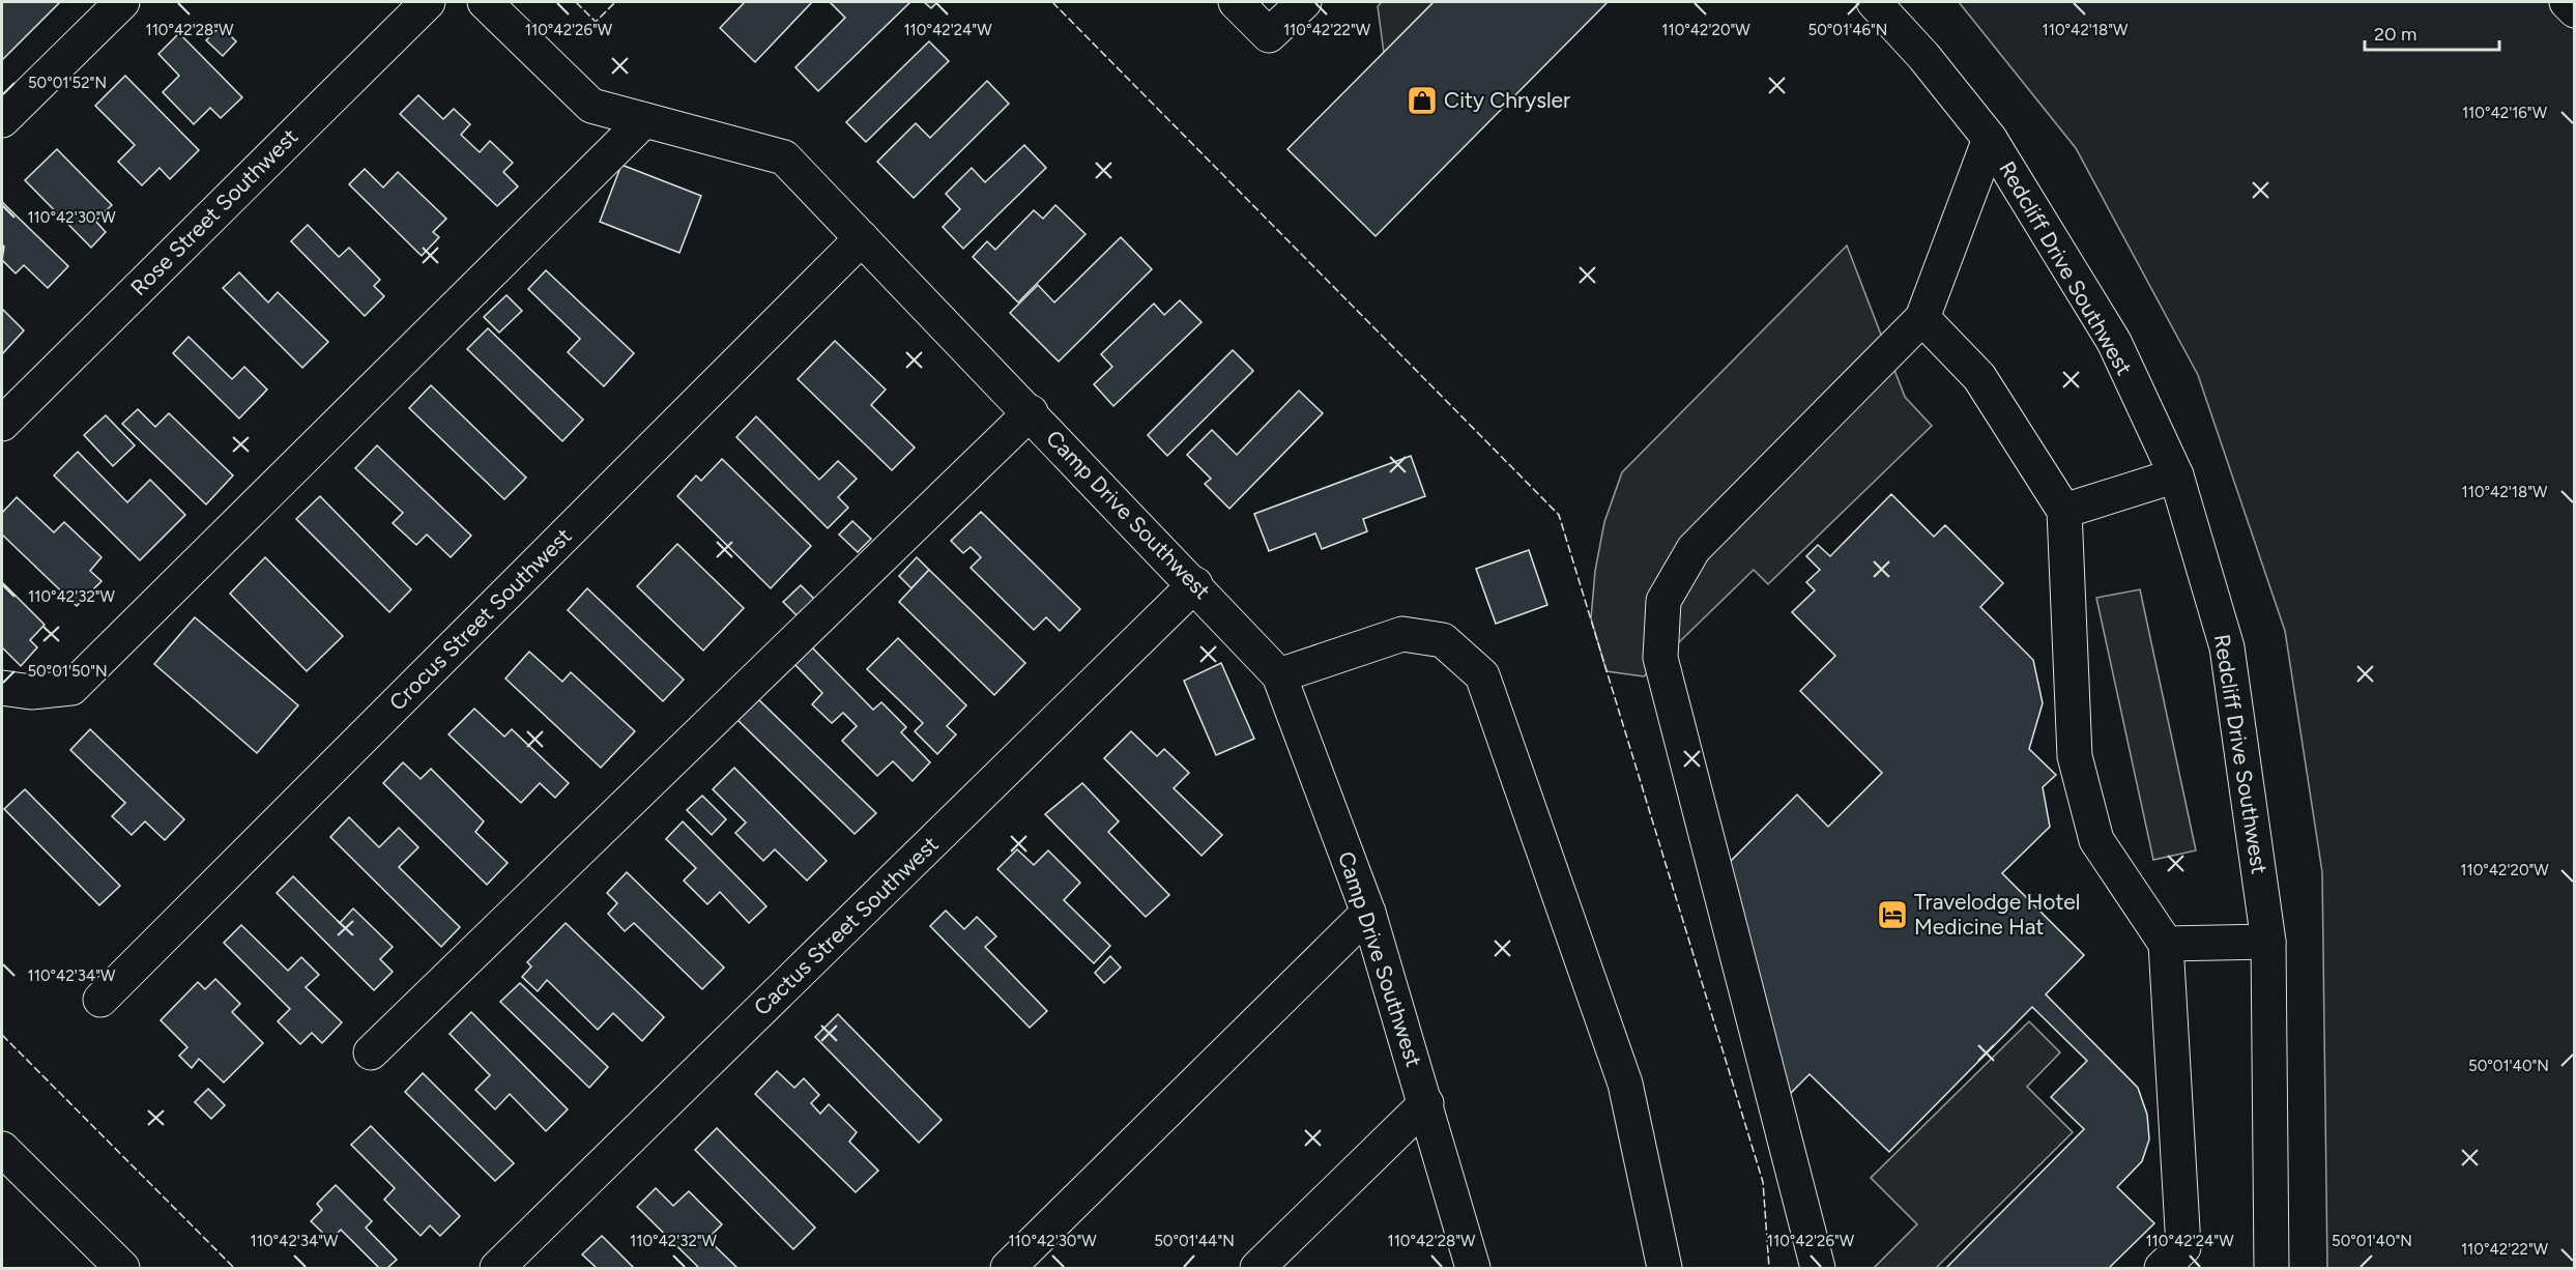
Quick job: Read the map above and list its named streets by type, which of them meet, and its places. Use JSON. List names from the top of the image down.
{
  "streets": {
    "main road": [
      "Rose Street Southwest",
      "Redcliff Drive Southwest",
      "Camp Drive Southwest",
      "Crocus Street Southwest",
      "Cactus Street Southwest"
    ]
  },
  "crossings": [
    ["Camp Drive Southwest", "Crocus Street Southwest"],
    ["Camp Drive Southwest", "Cactus Street Southwest"]
  ],
  "places": {
    "shop": ["City Chrysler"],
    "hotel": ["Travelodge Hotel Medicine Hat"]
  },
  "scale_bar": "20 m",
  "coordinates": [
    "110°42'26\"W",
    "110°42'18\"W",
    "110°42'28\"W",
    "110°42'24\"W",
    "110°42'22\"W",
    "110°42'20\"W",
    "50°01'46\"N",
    "50°01'52\"N",
    "110°42'16\"W",
    "110°42'30\"W",
    "110°42'32\"W",
    "50°01'50\"N",
    "110°42'34\"W",
    "50°01'40\"N",
    "50°01'44\"N"
  ]
}
